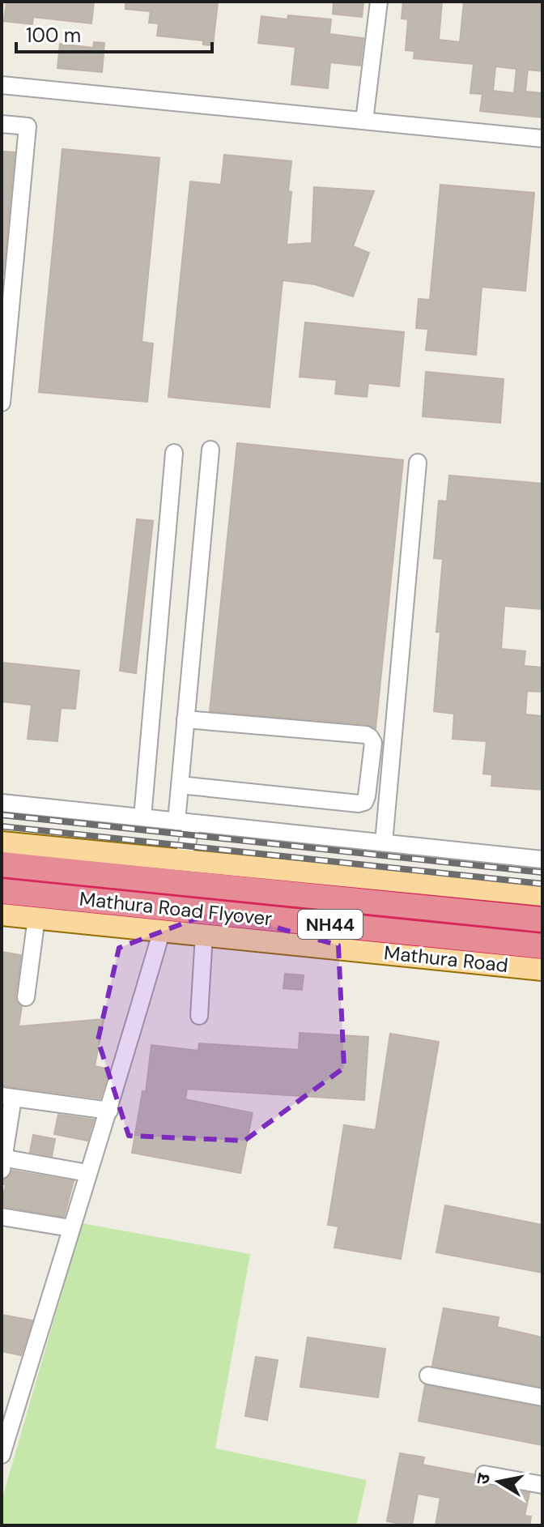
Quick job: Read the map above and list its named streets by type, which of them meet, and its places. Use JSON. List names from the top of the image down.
{
  "streets": {
    "highway": ["Mathura Road Flyover", "NH44"],
    "main road": ["Mathura Road"]
  },
  "scale_bar": "100 m",
  "north": "left"
}
